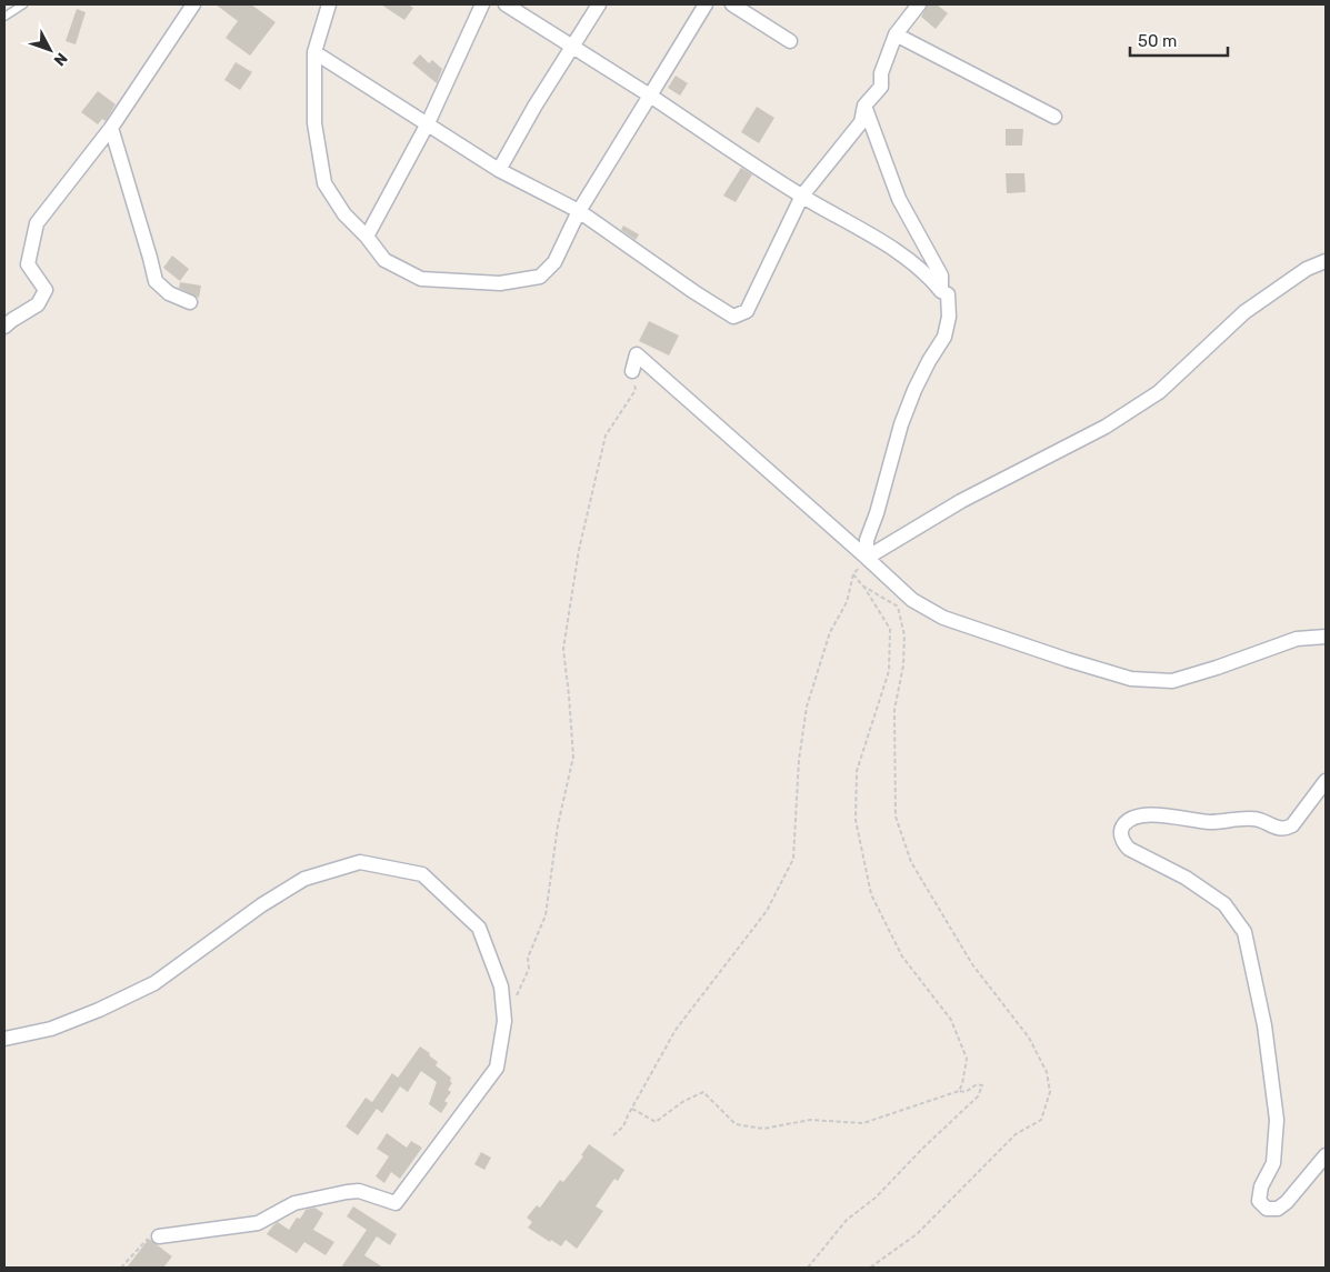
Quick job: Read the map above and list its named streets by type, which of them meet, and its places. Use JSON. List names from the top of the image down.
{
  "scale_bar": "50 m",
  "north": "bottom right"
}
